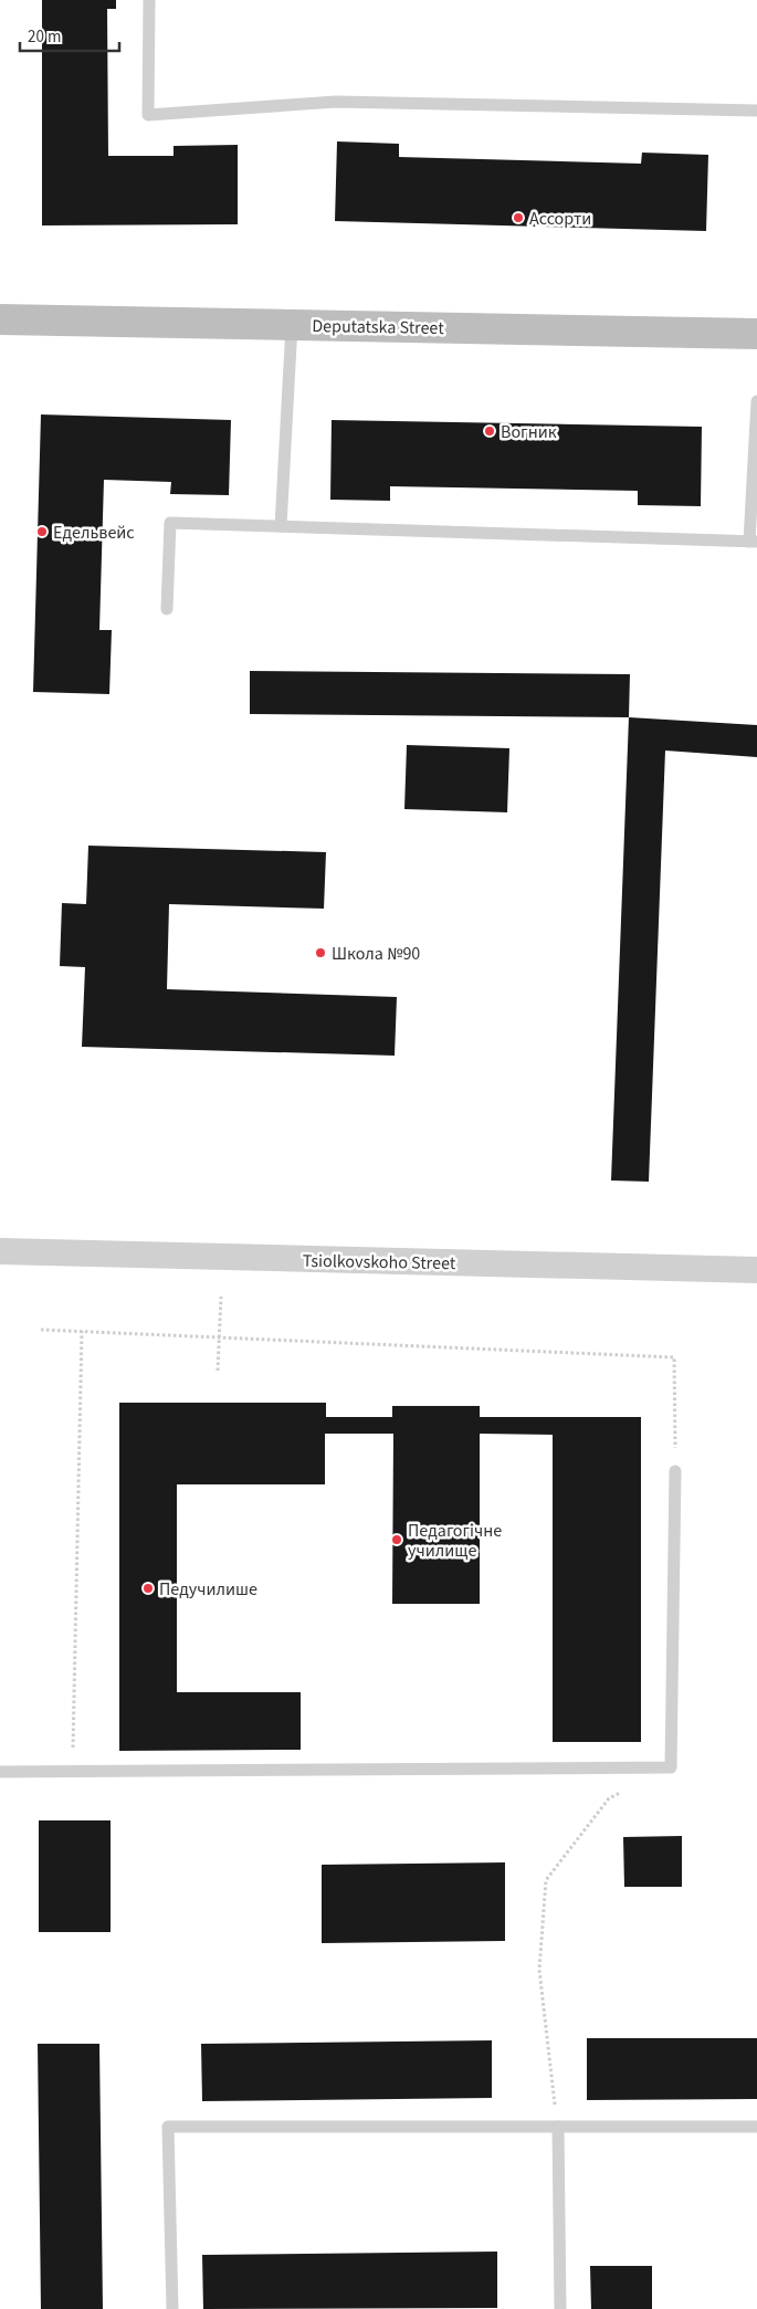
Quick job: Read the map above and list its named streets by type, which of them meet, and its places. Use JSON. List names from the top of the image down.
{
  "streets": {
    "street": ["Deputatska Street", "Tsiolkovskoho Street"]
  },
  "places": [
    "Ассорти",
    "Вогник",
    "Едельвейс",
    "Школа №90",
    "Педагогічне училище",
    "Педучилише"
  ],
  "scale_bar": "20 m"
}
